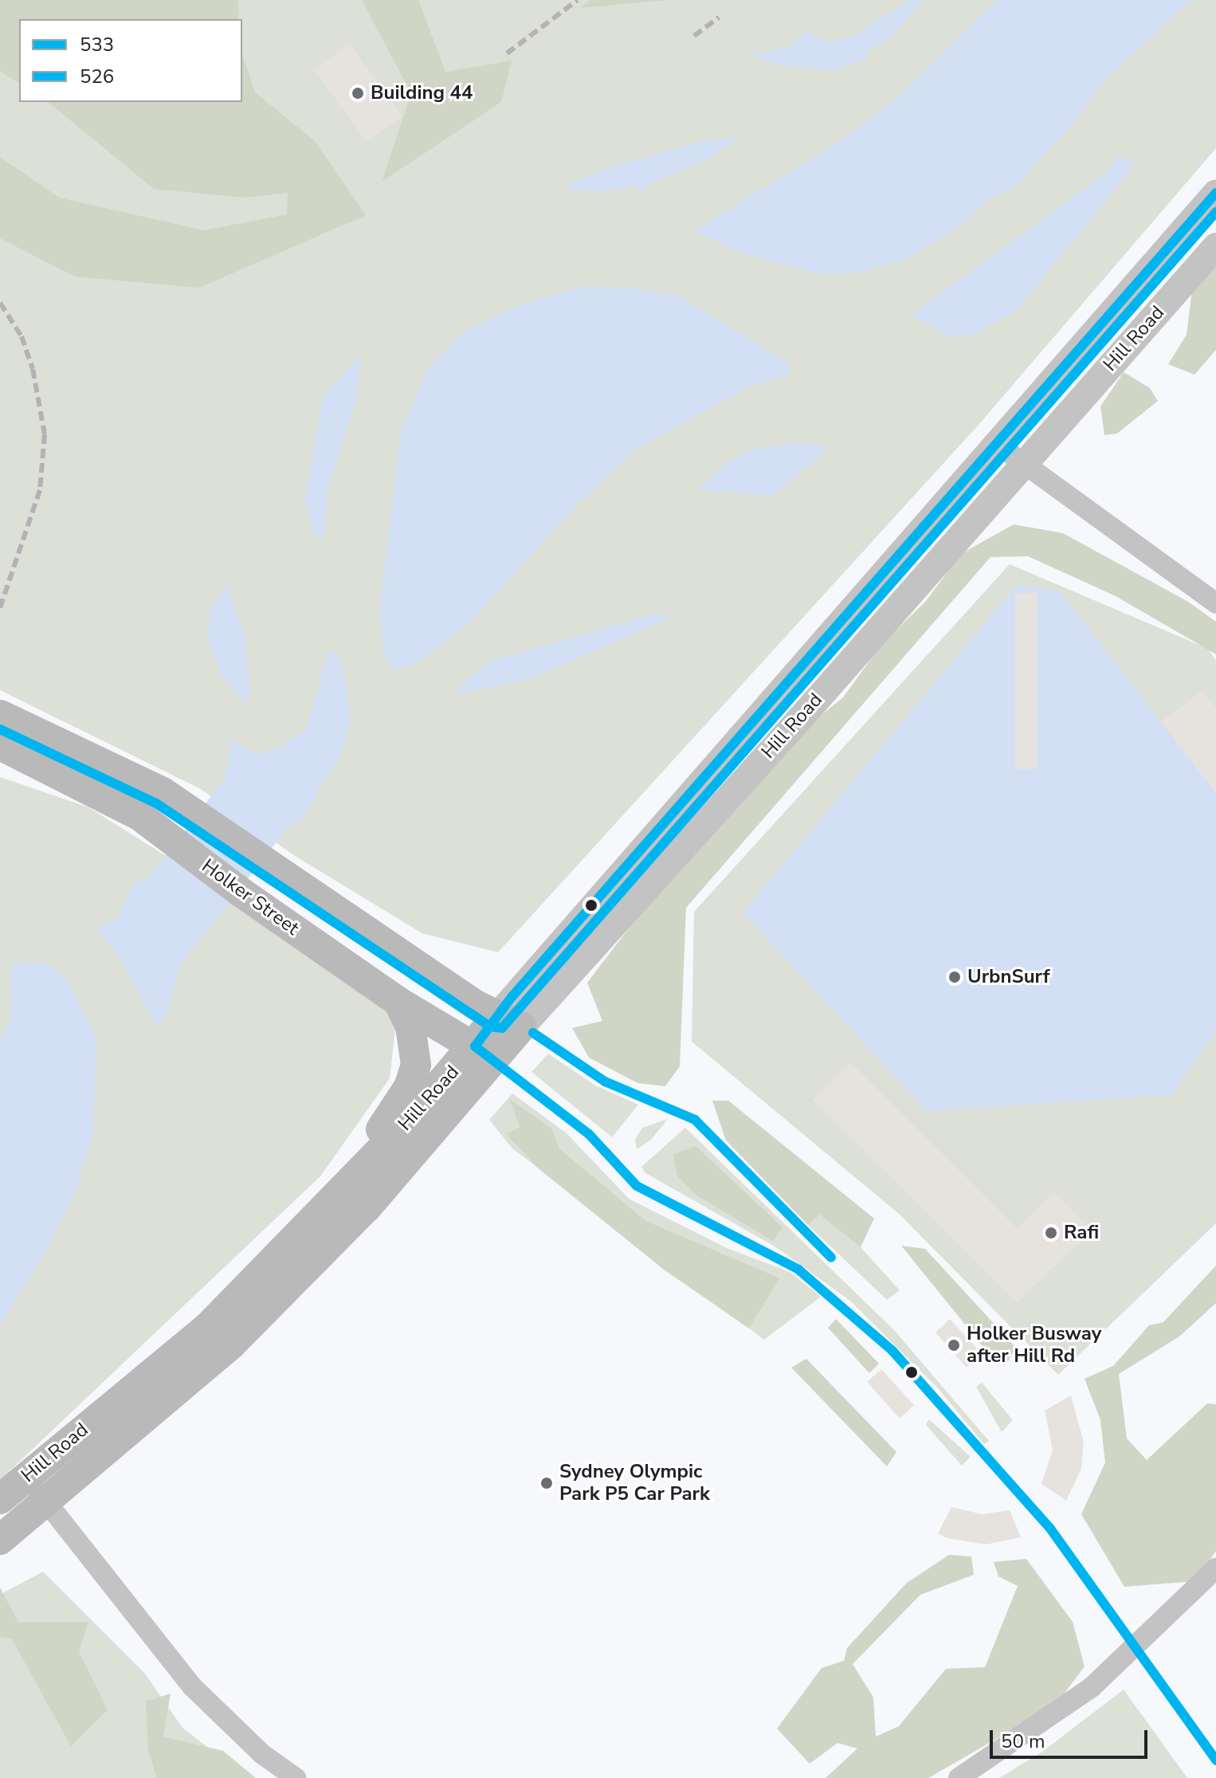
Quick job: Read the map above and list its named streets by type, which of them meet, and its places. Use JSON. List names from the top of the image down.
{
  "streets": {
    "main road": ["Hill Road", "Holker Street"]
  },
  "crossings": [
    ["Hill Road", "Holker Street"]
  ],
  "places": [
    "Building 44",
    "UrbnSurf",
    "Rafi",
    "Holker Busway after Hill Rd",
    "Sydney Olympic Park P5 Car Park"
  ],
  "lines": ["transit line 533", "transit line 526"],
  "legend": ["533", "526"],
  "scale_bar": "50 m"
}
